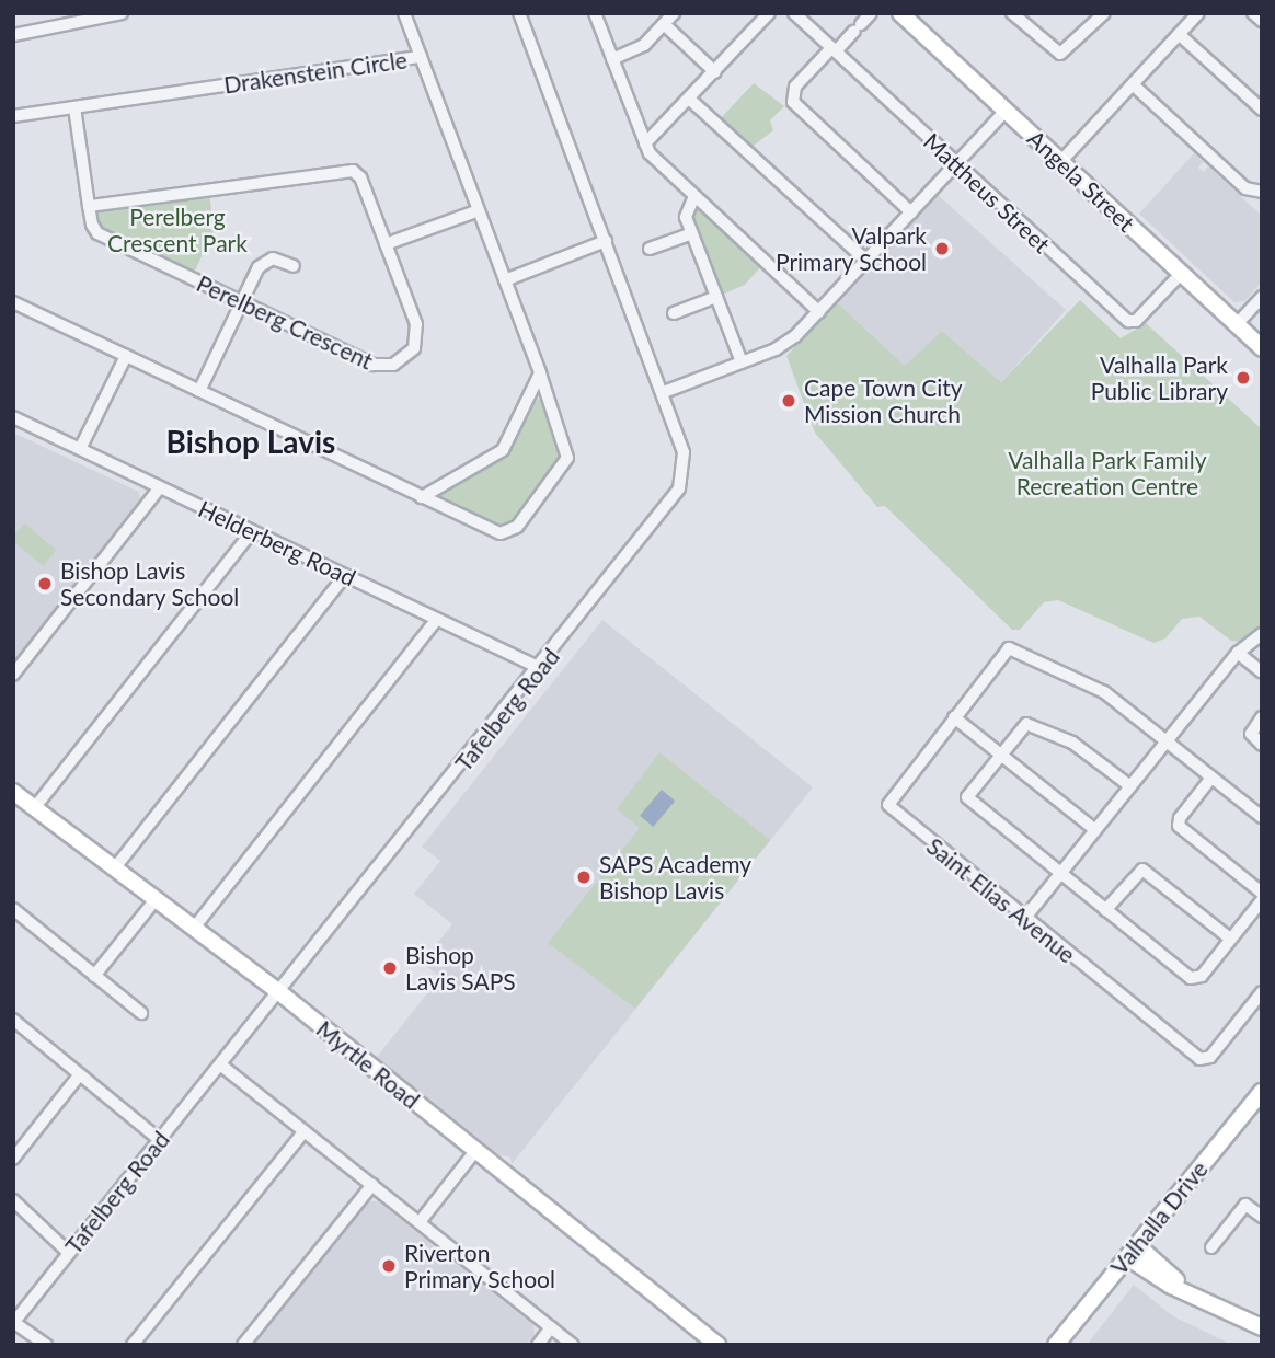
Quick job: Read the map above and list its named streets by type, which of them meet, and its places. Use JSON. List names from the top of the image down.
{
  "streets": {
    "street": [
      "Drakenstein Circle",
      "Angela Street",
      "Mattheus Street",
      "Perelberg Crescent",
      "Helderberg Road",
      "Tafelberg Road",
      "Saint Elias Avenue",
      "Myrtle Road",
      "Valhalla Drive"
    ]
  },
  "crossings": [
    ["Angela Street", "Mattheus Street"],
    ["Helderberg Road", "Tafelberg Road"],
    ["Tafelberg Road", "Myrtle Road"]
  ],
  "districts": ["Bishop Lavis"],
  "parks": ["Perelberg Crescent Park", "Valhalla Park Family Recreation Centre"],
  "places": [
    "Valpark Primary School",
    "Valhalla Park Public Library",
    "Cape Town City Mission Church",
    "Bishop Lavis Secondary School",
    "SAPS Academy Bishop Lavis",
    "Bishop Lavis SAPS",
    "Riverton Primary School"
  ]
}
